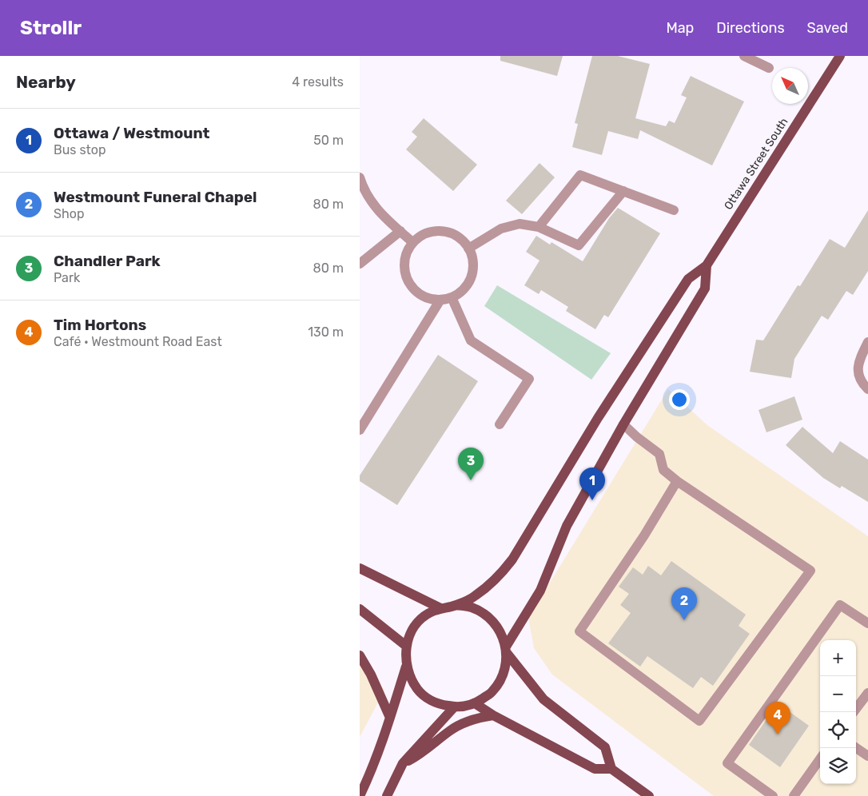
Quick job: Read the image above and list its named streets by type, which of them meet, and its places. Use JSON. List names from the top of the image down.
{
  "streets": {
    "main road": ["Ottawa Street South"]
  },
  "north": "top left",
  "page": {
    "header": "Strollr",
    "nav": ["Map", "Directions", "Saved"],
    "heading": ["Nearby", "4 results"],
    "list": [
      {
        "mark": "1",
        "name": "Ottawa / Westmount",
        "note": "Bus stop",
        "value": "50 m"
      },
      {
        "mark": "2",
        "name": "Westmount Funeral Chapel",
        "note": "Shop",
        "value": "80 m"
      },
      {
        "mark": "3",
        "name": "Chandler Park",
        "note": "Park",
        "value": "80 m"
      },
      {
        "mark": "4",
        "name": "Tim Hortons",
        "note": "Café · Westmount Road East",
        "value": "130 m"
      }
    ],
    "pins": [
      "3",
      "1",
      "2",
      "4"
    ],
    "map_buttons": ["+", "−"]
  }
}
